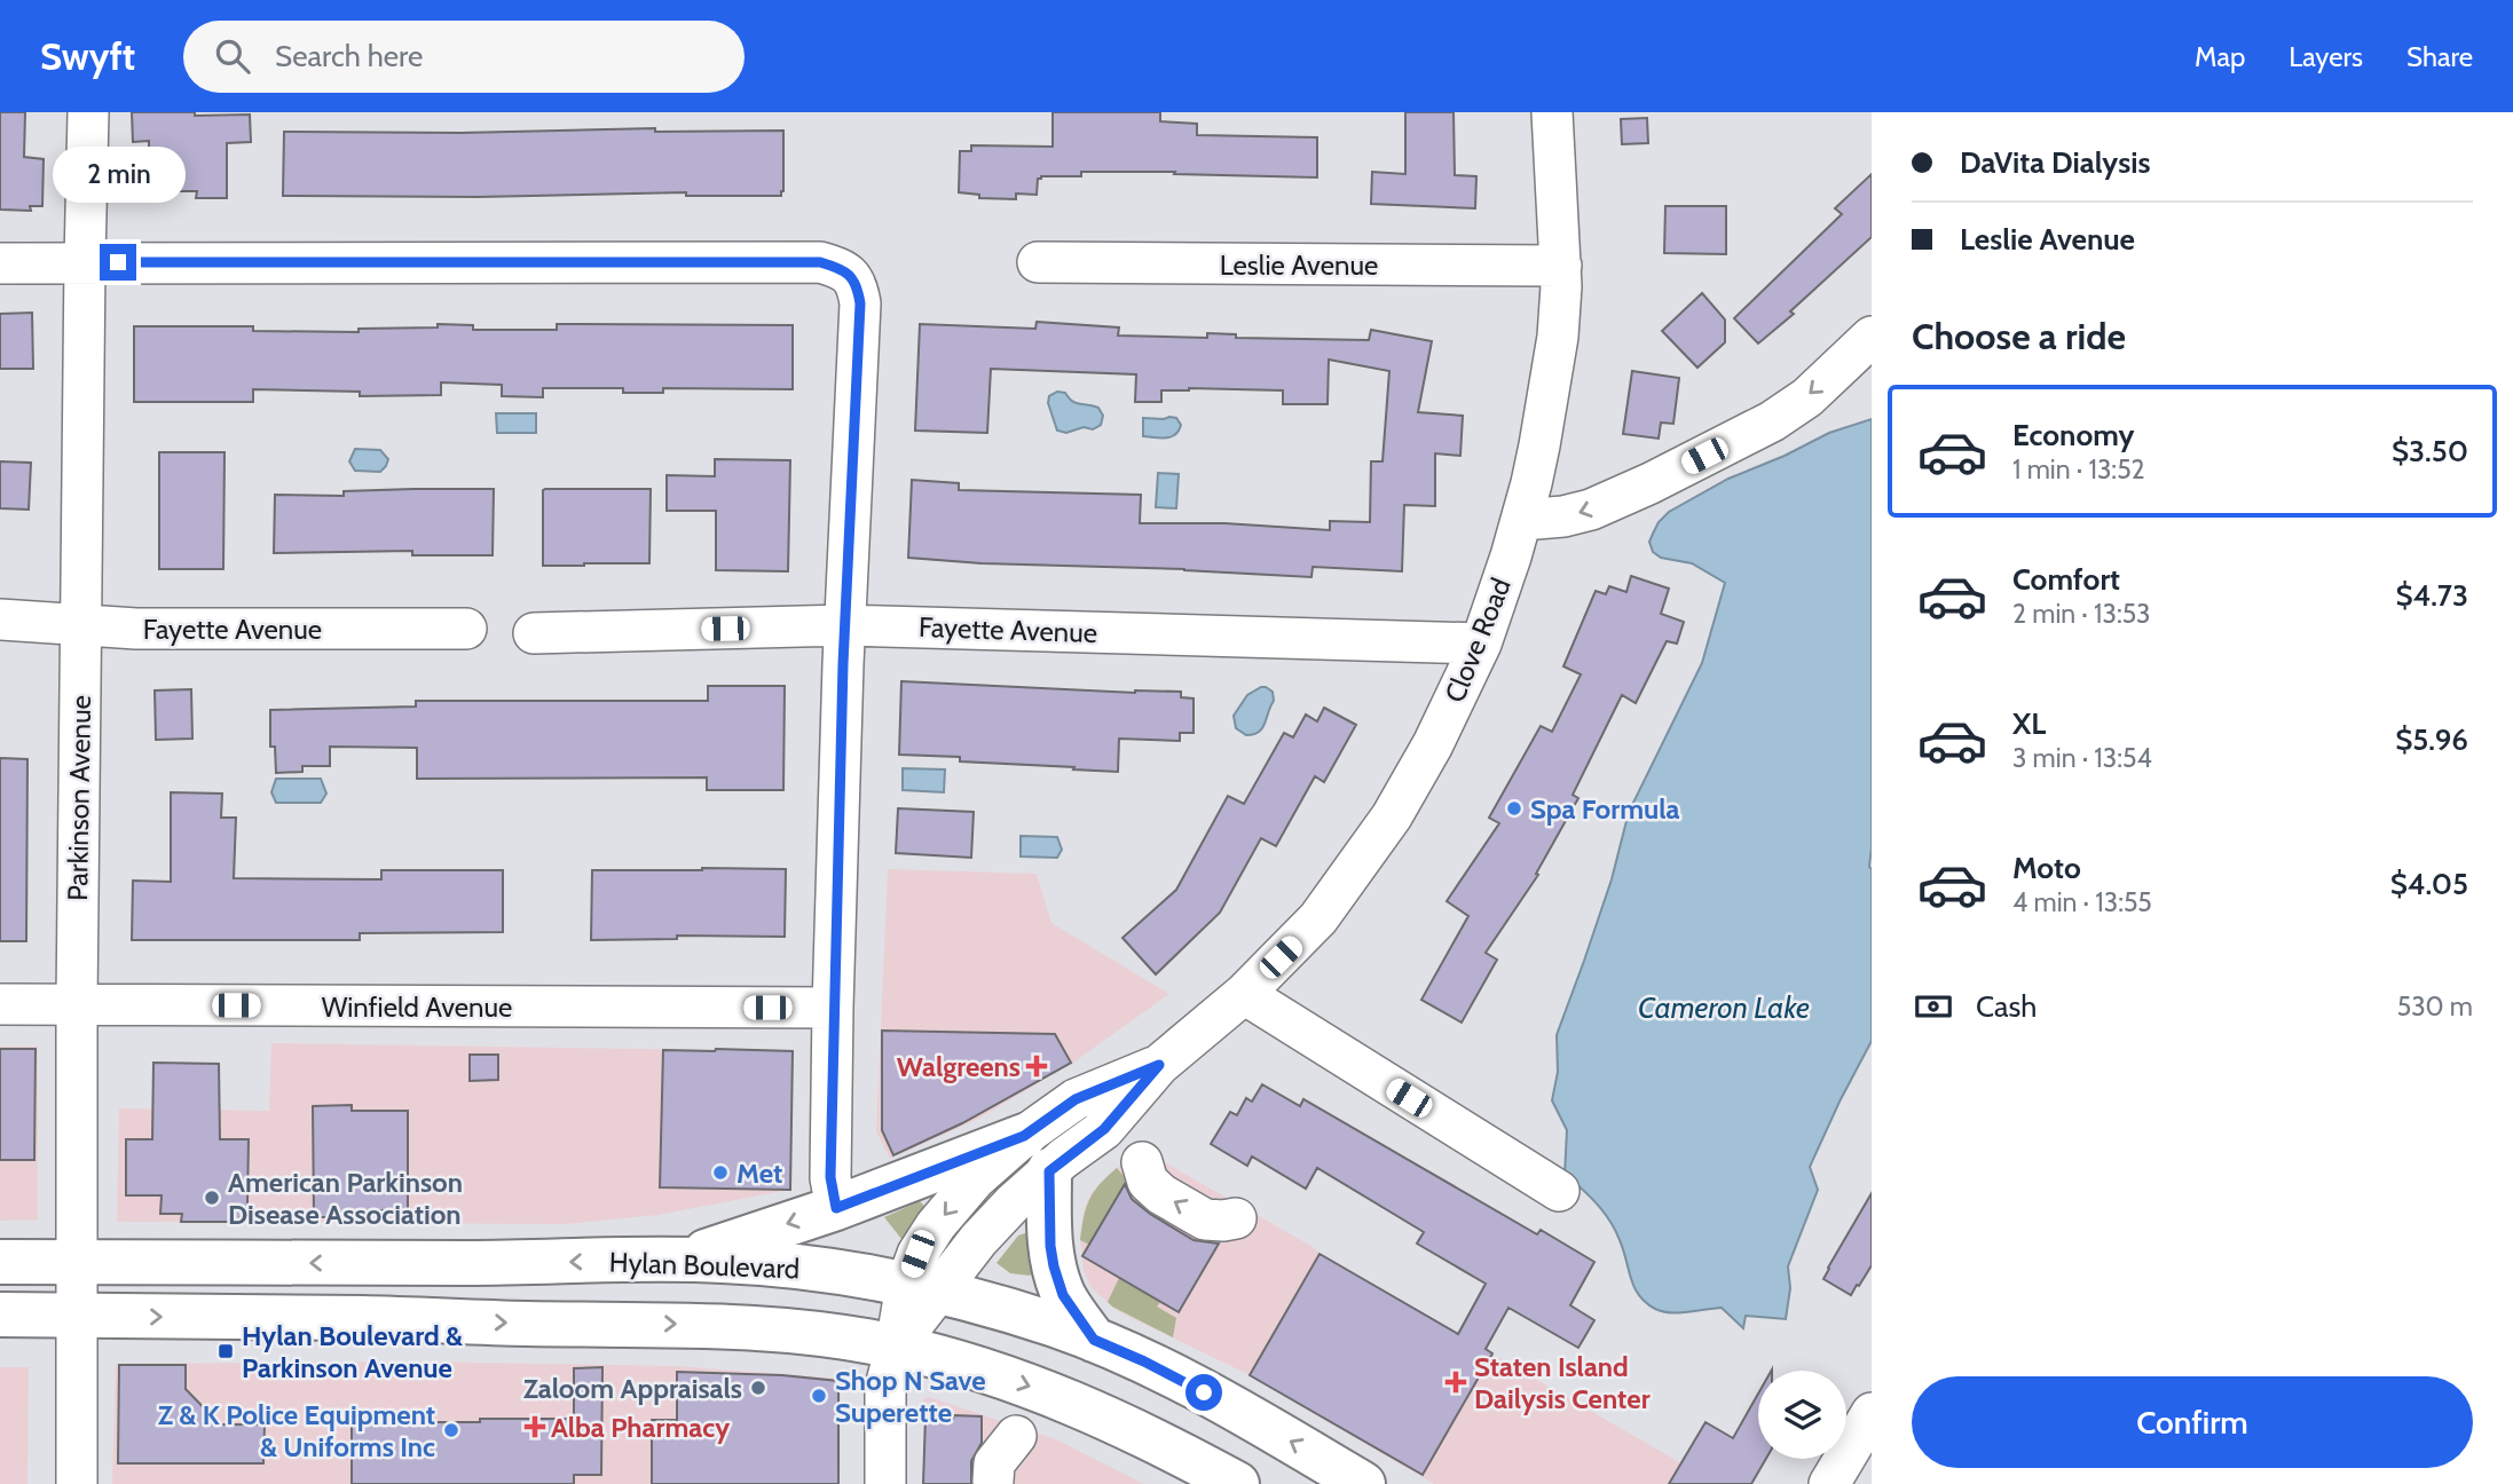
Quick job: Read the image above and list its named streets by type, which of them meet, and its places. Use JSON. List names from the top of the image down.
{
  "streets": {
    "main road": ["Hylan Boulevard"],
    "street": [
      "Leslie Avenue",
      "Fayette Avenue",
      "Clove Road",
      "Parkinson Avenue",
      "Winfield Avenue"
    ]
  },
  "crossings": [
    ["Leslie Avenue", "Clove Road"],
    ["Fayette Avenue", "Clove Road"],
    ["Fayette Avenue", "Parkinson Avenue"],
    ["Clove Road", "Hylan Boulevard"],
    ["Parkinson Avenue", "Winfield Avenue"],
    ["Parkinson Avenue", "Hylan Boulevard"]
  ],
  "water": ["Cameron Lake"],
  "places": {
    "other": [
      "Spa Formula",
      "Met",
      "American Parkinson Disease Association",
      "Zaloom Appraisals",
      "Shop N Save Superette",
      "Z & K Police Equipment & Uniforms Inc"
    ],
    "health": ["Walgreens", "Staten Island Dailysis Center", "Alba Pharmacy"],
    "transit": ["Hylan Boulevard & Parkinson Avenue"]
  },
  "page": {
    "header": "Swyft",
    "search": "Search here",
    "nav": ["Map", "Layers", "Share"],
    "banner": ["DaVita Dialysis", "Leslie Avenue"],
    "bubble": "2 min",
    "heading": "Choose a ride",
    "list": [
      {
        "name": "Economy",
        "note": "1 min · 13:52",
        "value": "$3.50"
      },
      {
        "name": "Comfort",
        "note": "2 min · 13:53",
        "value": "$4.73"
      },
      {
        "name": "XL",
        "note": "3 min · 13:54",
        "value": "$5.96"
      },
      {
        "name": "Moto",
        "note": "4 min · 13:55",
        "value": "$4.05"
      }
    ],
    "pay": ["Cash", "530 m"],
    "buttons": "Confirm"
  }
}
